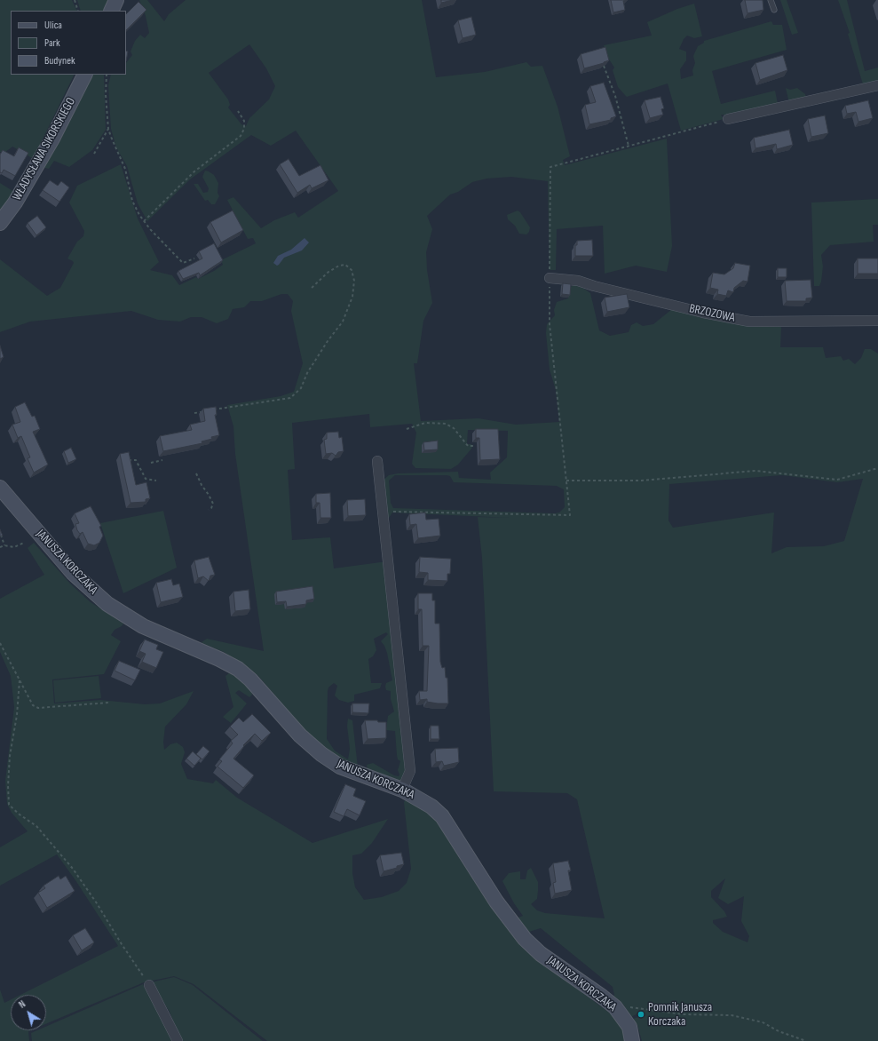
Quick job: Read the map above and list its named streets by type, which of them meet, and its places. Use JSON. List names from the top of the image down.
{
  "streets": {
    "street": ["WŁADYSŁAWA SIKORSKIEGO", "BRZOZOWA", "JANUSZA KORCZAKA"]
  },
  "places": ["Pomnik Janusza Korczaka"],
  "legend": ["Ulica", "Park", "Budynek"],
  "north": "top left"
}
